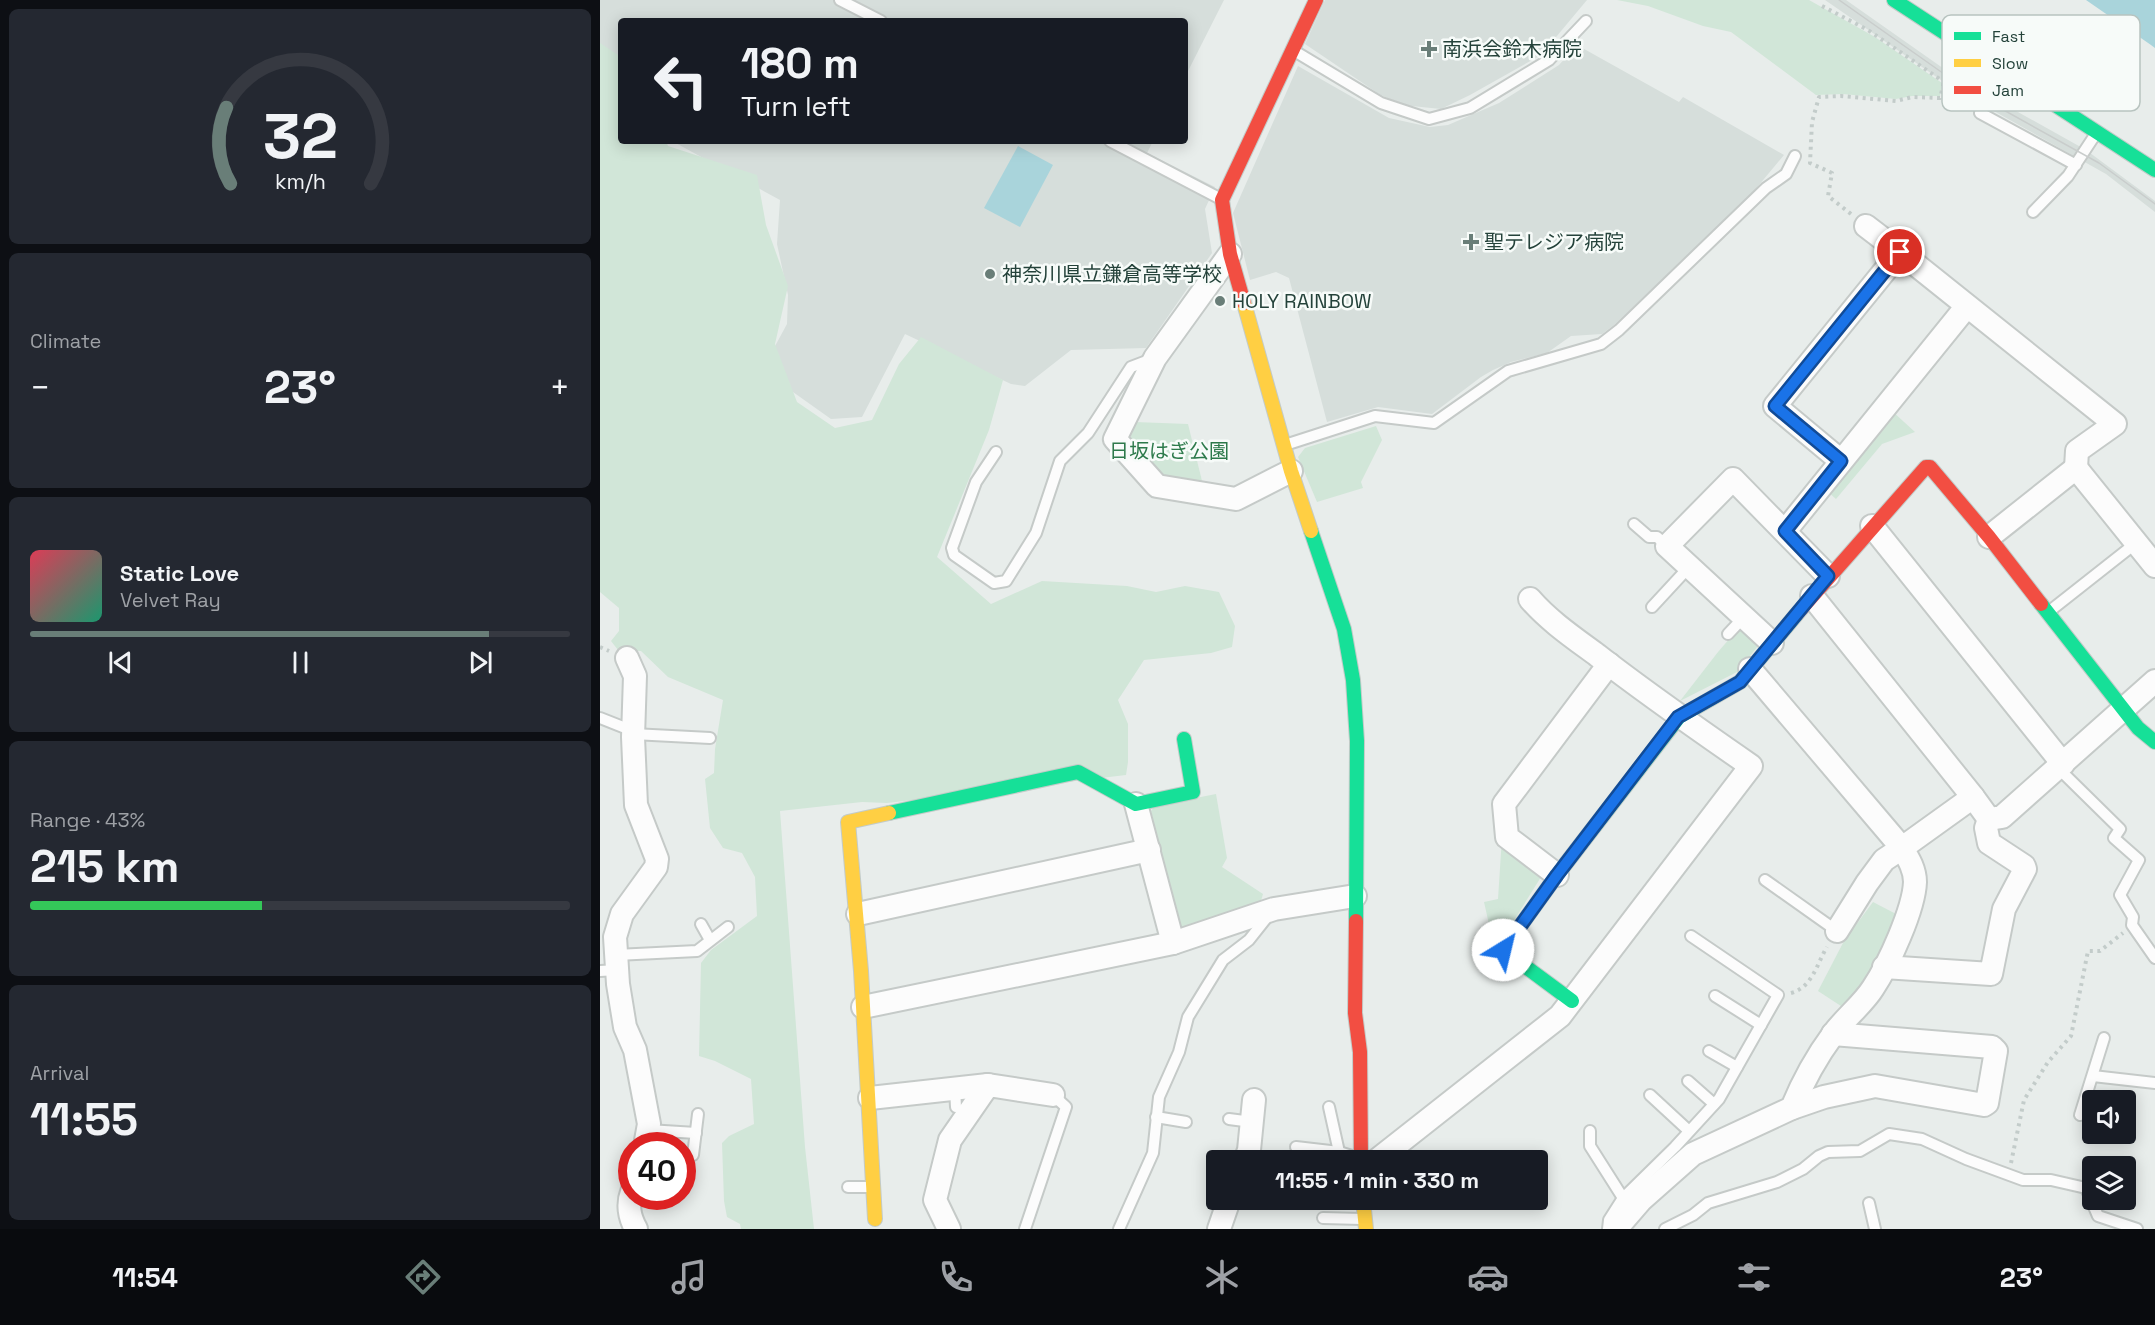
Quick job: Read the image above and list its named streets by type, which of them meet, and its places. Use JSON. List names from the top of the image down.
{
  "parks": ["日坂はぎ公園"],
  "places": {
    "health": ["南浜会鈴木病院", "聖テレジア病院"],
    "other": ["神奈川県立鎌倉高等学校", "HOLY RAINBOW"]
  },
  "legend": ["Fast", "Slow", "Jam"],
  "page": {
    "turn": ["180 m", "Turn left"],
    "tile": [
      "Climate",
      ["Range · 43%", "215 km"],
      ["Arrival", "11:55"]
    ],
    "heat": ["−", "23°", "+"],
    "song": ["Static Love", "Velvet Ray"],
    "limit": "40",
    "trip": "11:55 · 1 min · 330 m",
    "tabs": ["11:54", "23°"],
    "gauge": ["32", "km/h"]
  }
}
